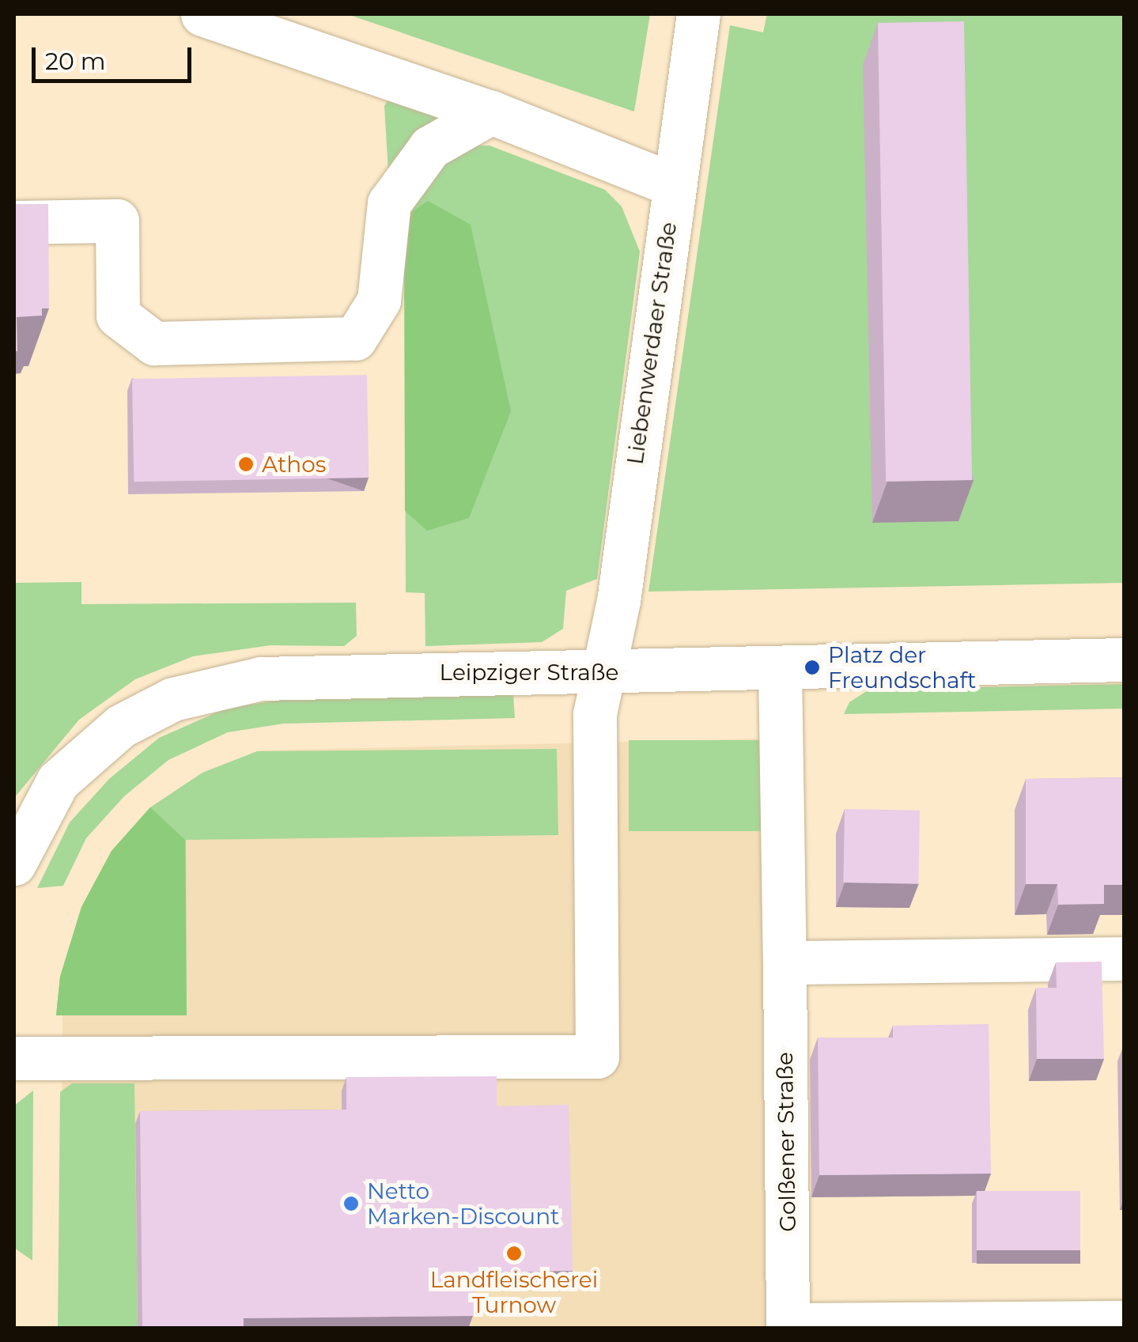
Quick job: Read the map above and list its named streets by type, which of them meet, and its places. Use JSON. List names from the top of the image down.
{
  "streets": {
    "street": ["Liebenwerdaer Straße", "Leipziger Straße", "Golßener Straße"]
  },
  "crossings": [
    ["Liebenwerdaer Straße", "Leipziger Straße"]
  ],
  "places": [
    "Athos",
    "Platz der Freundschaft",
    "Netto Marken-Discount",
    "Landfleischerei Turnow"
  ],
  "scale_bar": "20 m"
}
